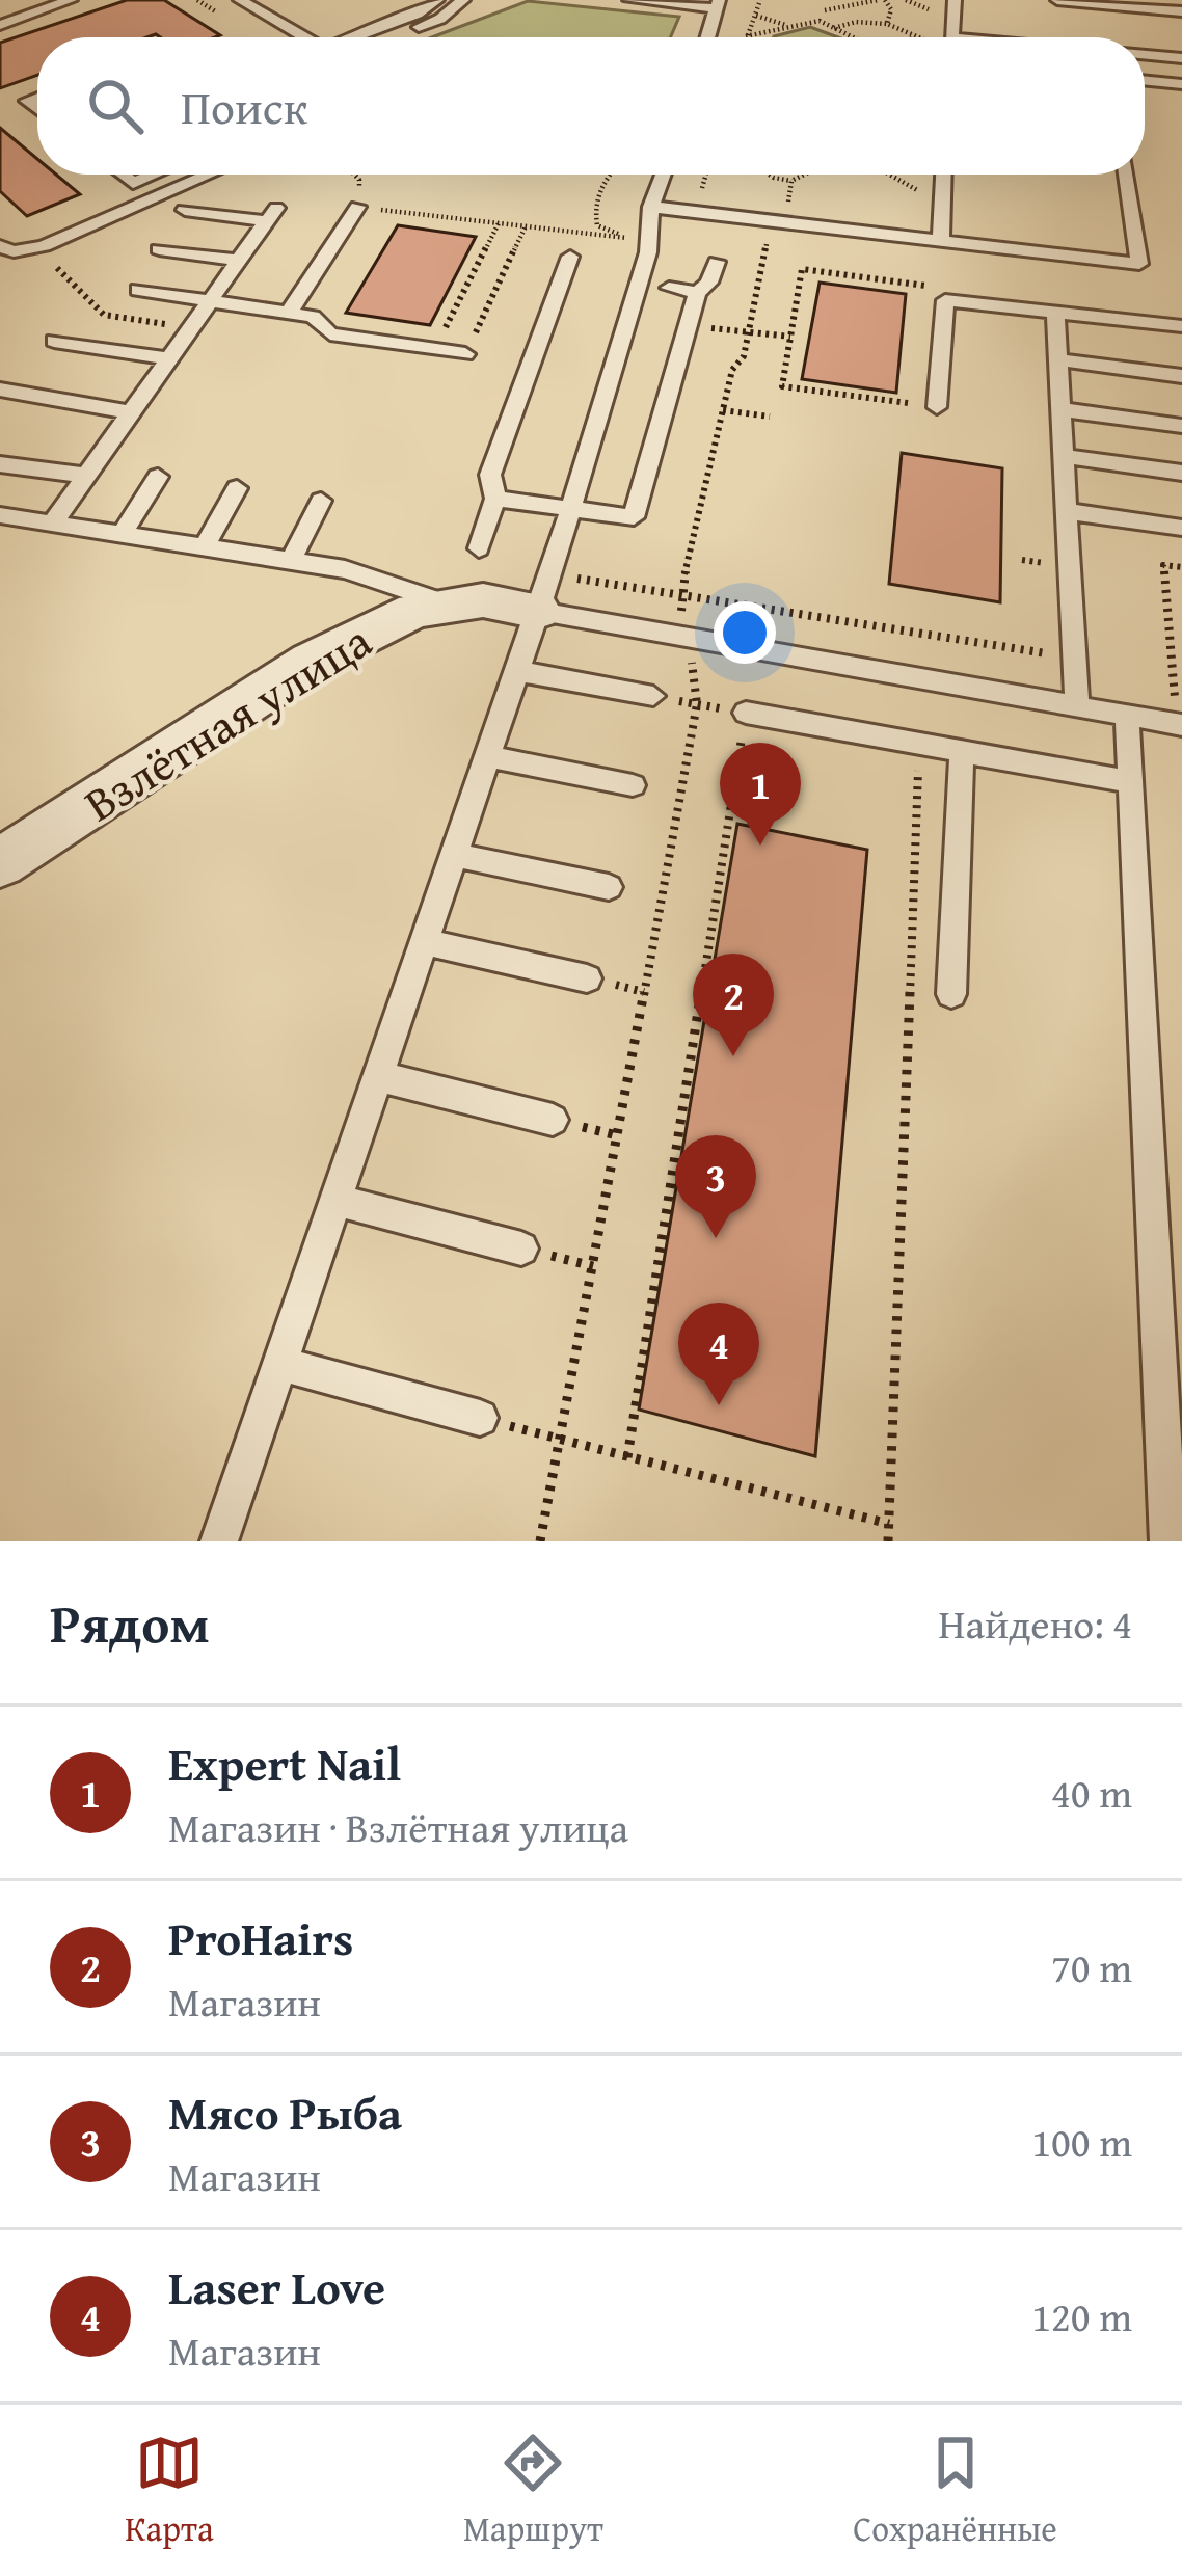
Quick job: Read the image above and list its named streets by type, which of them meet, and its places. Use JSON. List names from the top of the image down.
{
  "streets": {
    "street": ["Взлётная улица"]
  },
  "page": {
    "search": "Поиск",
    "pins": [
      "1",
      "2",
      "3",
      "4"
    ],
    "heading": ["Рядом", "Найдено: 4"],
    "list": [
      {
        "mark": "1",
        "name": "Expert Nail",
        "note": "Магазин · Взлётная улица",
        "value": "40 m"
      },
      {
        "mark": "2",
        "name": "ProHairs",
        "note": "Магазин",
        "value": "70 m"
      },
      {
        "mark": "3",
        "name": "Мясо Рыба",
        "note": "Магазин",
        "value": "100 m"
      },
      {
        "mark": "4",
        "name": "Laser Love",
        "note": "Магазин",
        "value": "120 m"
      }
    ],
    "nav": ["Карта", "Маршрут", "Сохранённые"]
  }
}
